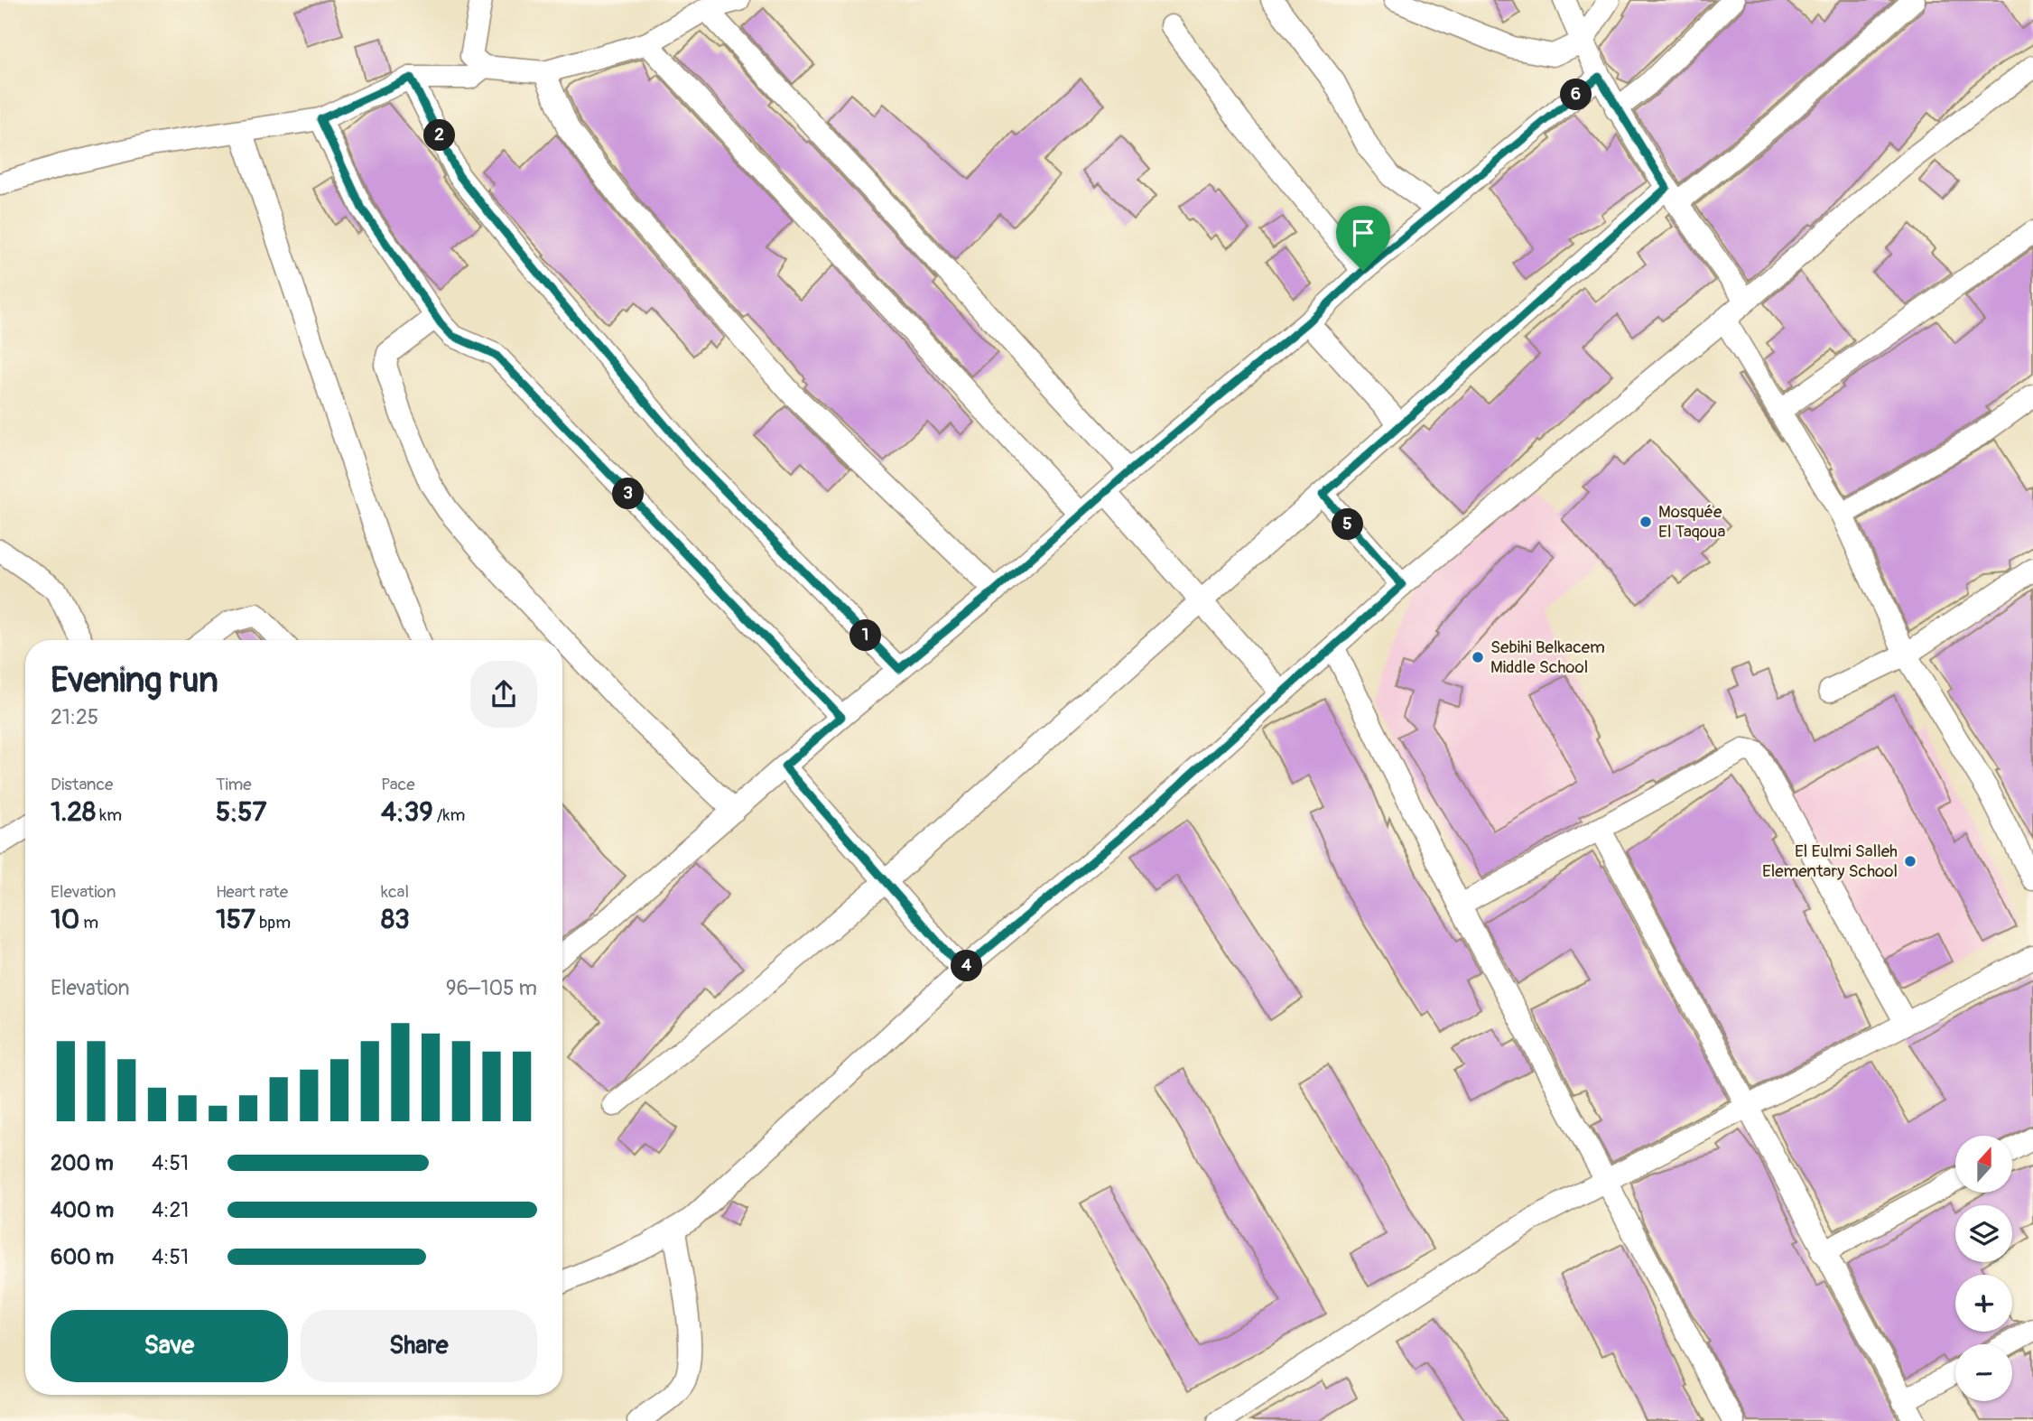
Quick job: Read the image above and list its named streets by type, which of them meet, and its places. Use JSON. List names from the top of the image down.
{
  "places": ["Mosquée El Taqoua", "Sebihi Belkacem Middle School", "El Eulmi Salleh Elementary School"],
  "north": "top",
  "page": {
    "pins": [
      "6",
      "2",
      "3",
      "5",
      "1",
      "4"
    ],
    "heading": ["Evening run", "21:25"],
    "stats": [
      ["Distance", "1.28 km"],
      ["Time", "5:57"],
      ["Pace", "4:39 /km"],
      ["Elevation", "10 m"],
      ["Heart rate", "157 bpm"],
      ["kcal", "83"]
    ],
    "chart": ["Elevation", "96–105 m"],
    "map_buttons": ["+", "−"],
    "list": [
      {
        "name": "200 m",
        "note": "4:51"
      },
      {
        "name": "400 m",
        "note": "4:21"
      },
      {
        "name": "600 m",
        "note": "4:51"
      }
    ],
    "buttons": ["Save", "Share"]
  }
}
